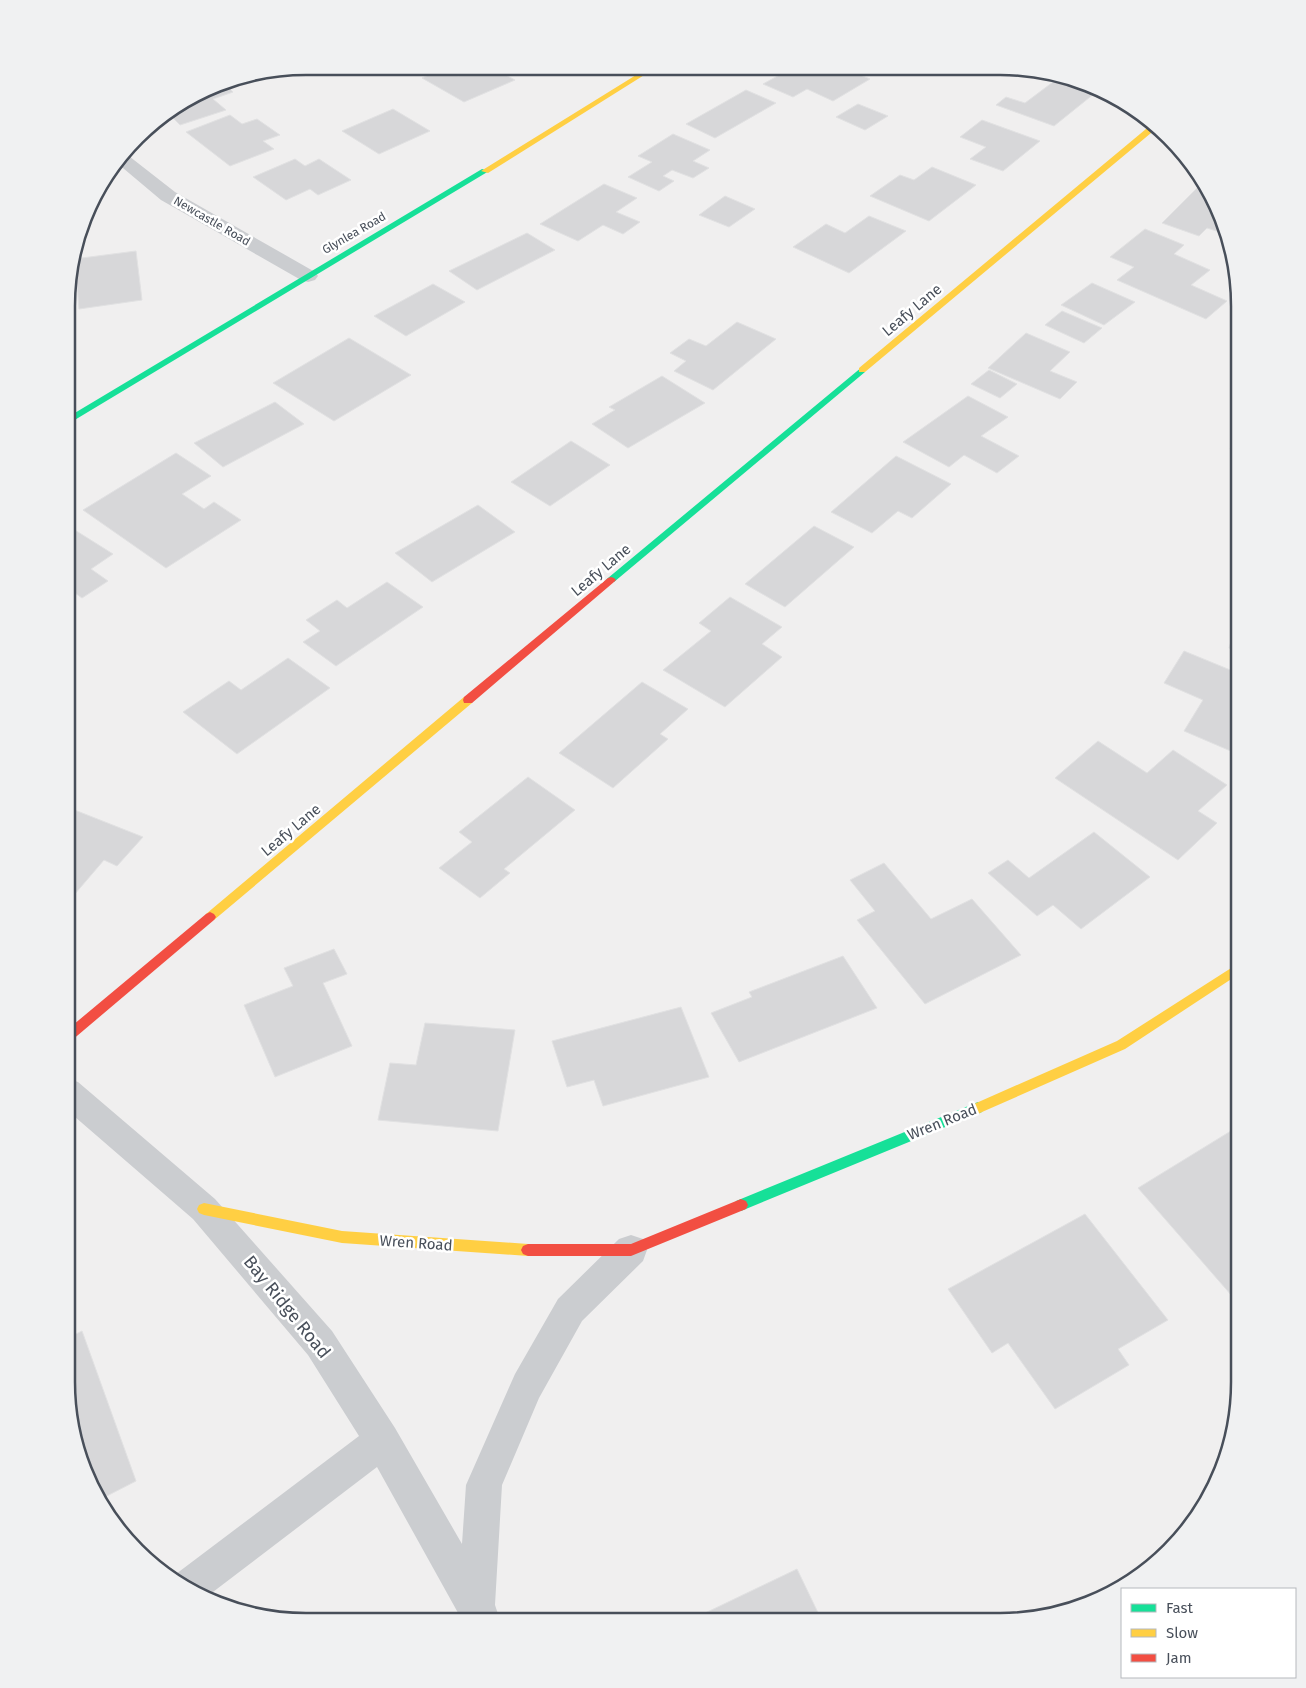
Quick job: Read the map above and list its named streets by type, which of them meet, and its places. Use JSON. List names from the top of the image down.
{
  "streets": {
    "street": [
      "Newcastle Road",
      "Glynlea Road",
      "Leafy Lane",
      "Wren Road",
      "Bay Ridge Road"
    ]
  },
  "crossings": [
    ["Newcastle Road", "Glynlea Road"],
    ["Wren Road", "Bay Ridge Road"]
  ],
  "legend": ["Fast", "Slow", "Jam"]
}
